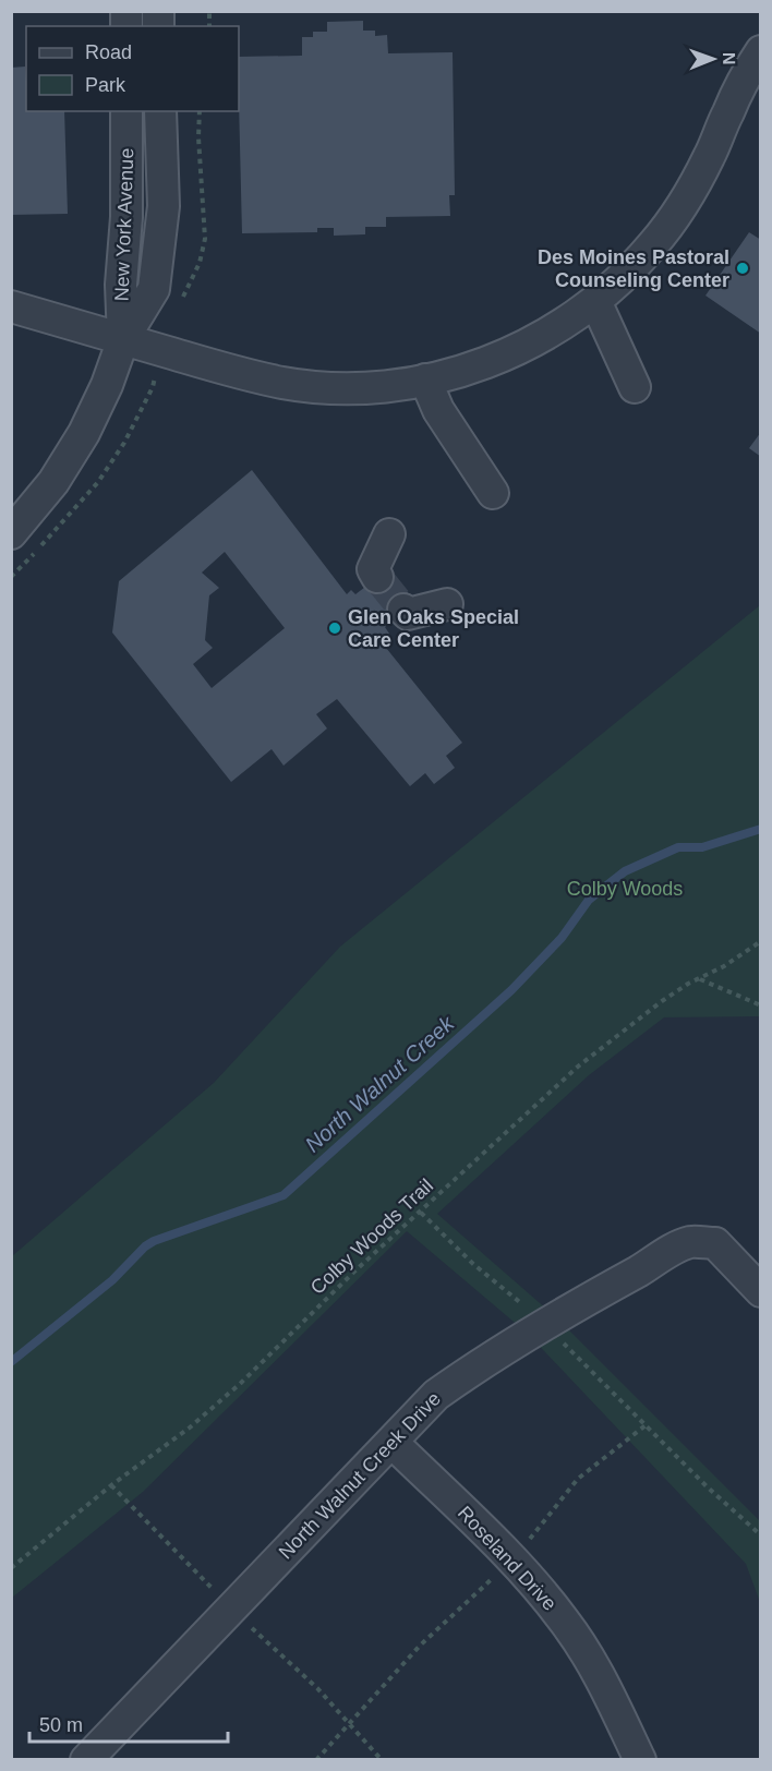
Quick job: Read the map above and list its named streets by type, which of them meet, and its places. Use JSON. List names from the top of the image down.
{
  "streets": {
    "street": ["New York Avenue", "North Walnut Creek Drive", "Roseland Drive"],
    "path": ["Colby Woods Trail"]
  },
  "crossings": [
    ["North Walnut Creek Drive", "Roseland Drive"]
  ],
  "water": ["North Walnut Creek"],
  "parks": ["Colby Woods"],
  "places": ["Des Moines Pastoral Counseling Center", "Glen Oaks Special Care Center"],
  "legend": ["Road", "Park"],
  "scale_bar": "50 m",
  "north": "right"
}
